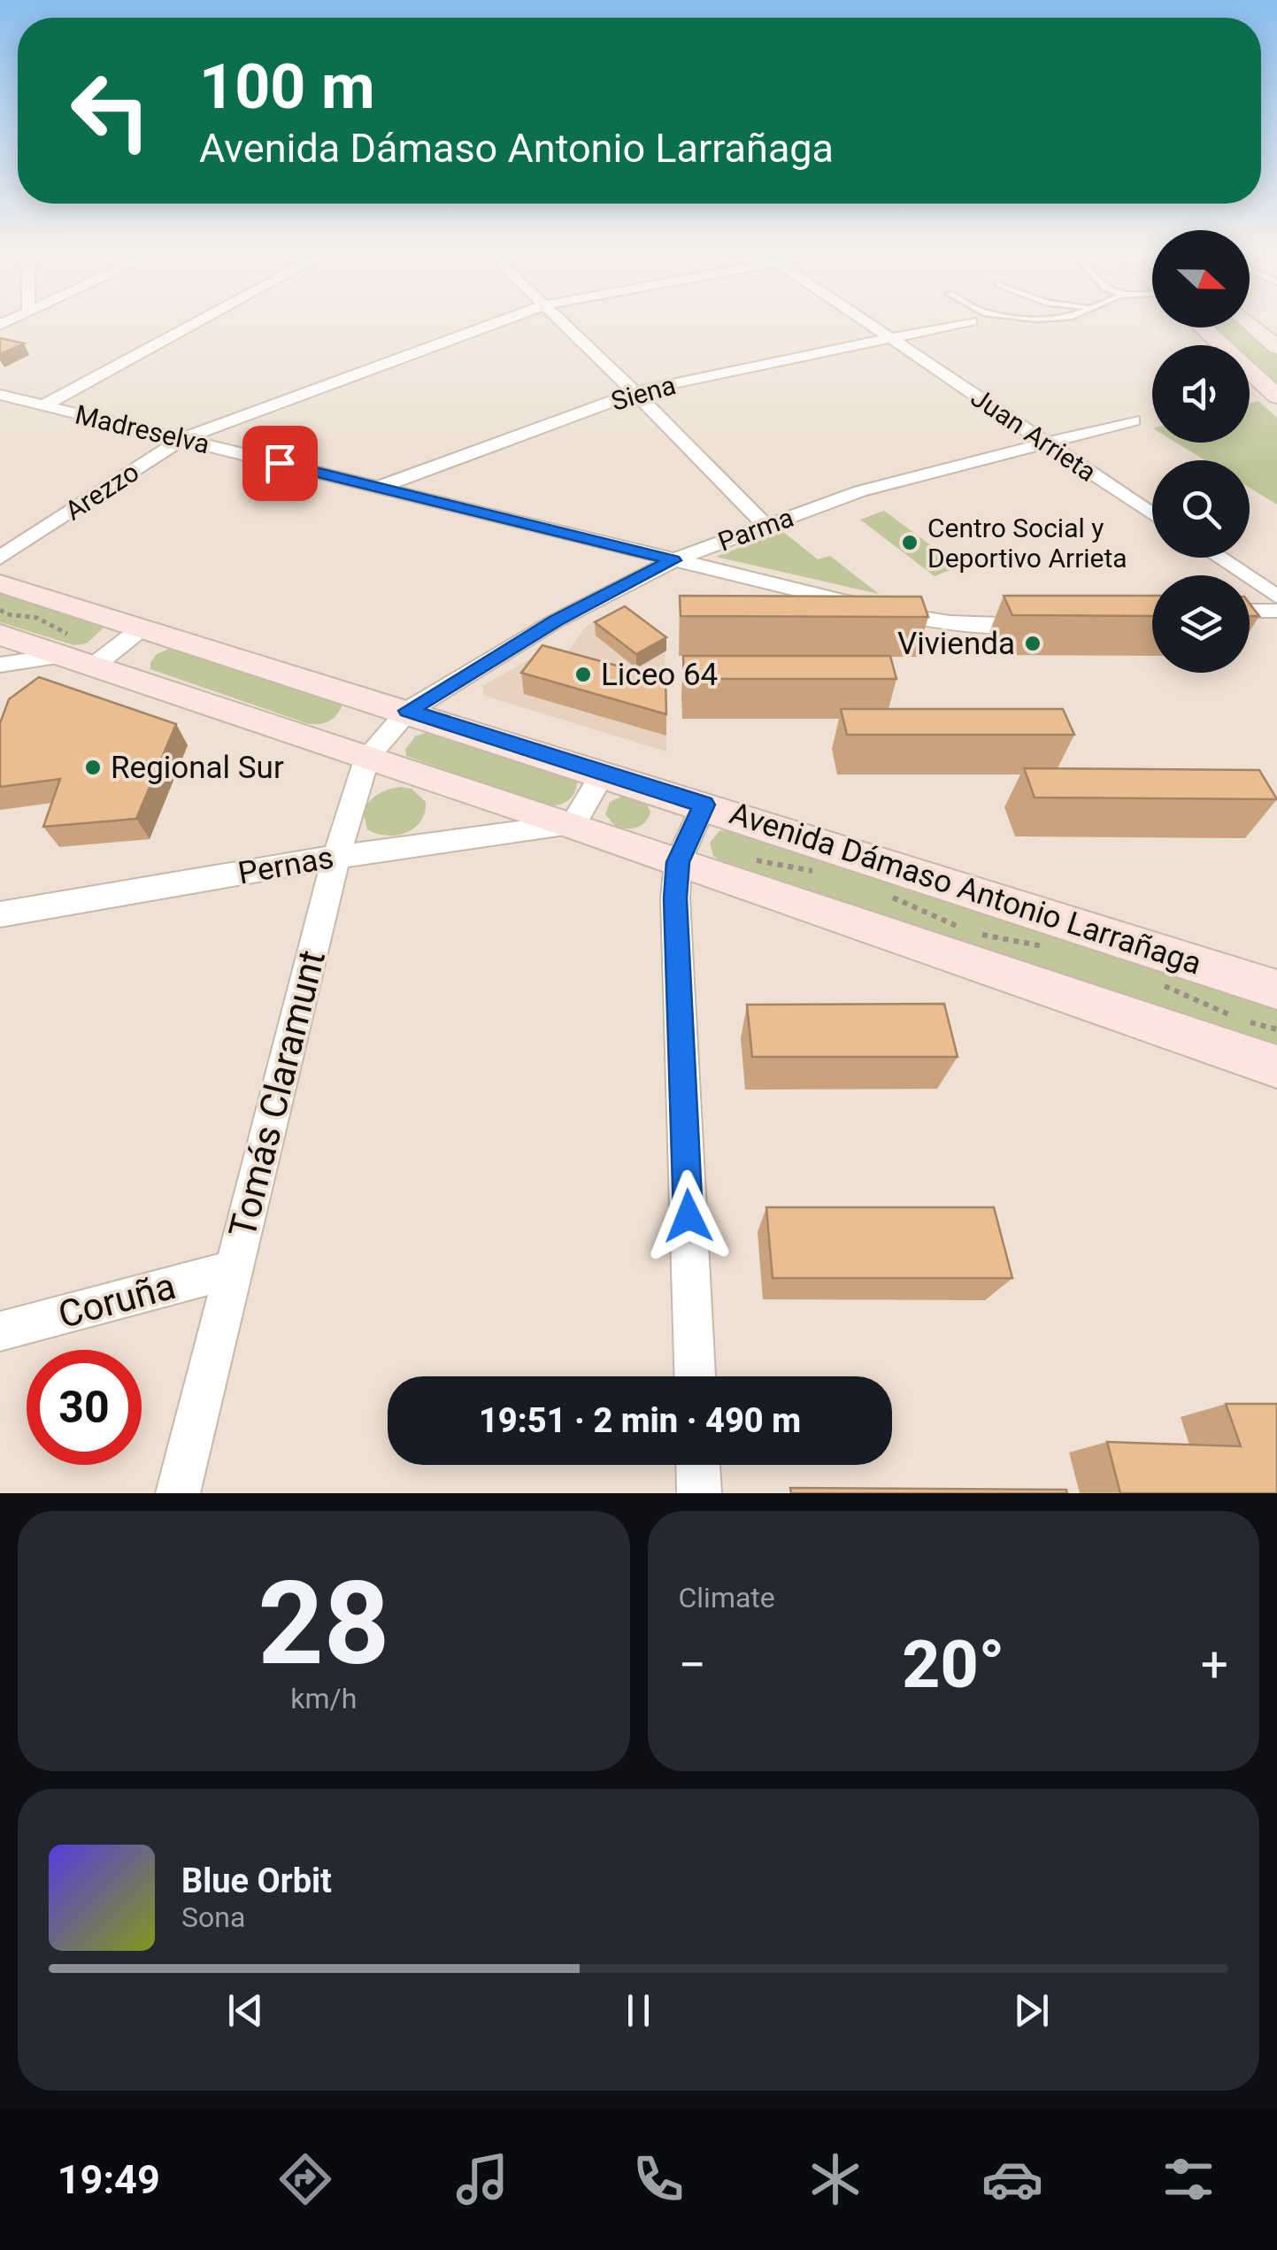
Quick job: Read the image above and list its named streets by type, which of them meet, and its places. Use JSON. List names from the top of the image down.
{
  "streets": {
    "street": [
      "Siena",
      "Madreselva",
      "Juan Arrieta",
      "Arezzo",
      "Parma",
      "Pernas",
      "Avenida Dámaso Antonio Larrañaga",
      "Tomás Claramunt",
      "Coruña"
    ]
  },
  "crossings": [
    ["Siena", "Madreselva"],
    ["Siena", "Juan Arrieta"],
    ["Madreselva", "Arezzo"],
    ["Madreselva", "Parma"],
    ["Juan Arrieta", "Parma"],
    ["Parma", "Avenida Dámaso Antonio Larrañaga"],
    ["Parma", "Tomás Claramunt"],
    ["Pernas", "Avenida Dámaso Antonio Larrañaga"],
    ["Pernas", "Tomás Claramunt"],
    ["Avenida Dámaso Antonio Larrañaga", "Tomás Claramunt"],
    ["Tomás Claramunt", "Coruña"]
  ],
  "places": [
    "Centro Social y Deportivo Arrieta",
    "Vivienda",
    "Liceo 64",
    "Regional Sur"
  ],
  "north": "right",
  "page": {
    "turn": ["100 m", "Avenida Dámaso Antonio Larrañaga"],
    "limit": "30",
    "trip": "19:51 · 2 min · 490 m",
    "tile": [
      ["28", "km/h"],
      "Climate"
    ],
    "heat": ["−", "20°", "+"],
    "song": ["Blue Orbit", "Sona"],
    "tabs": "19:49"
  }
}
